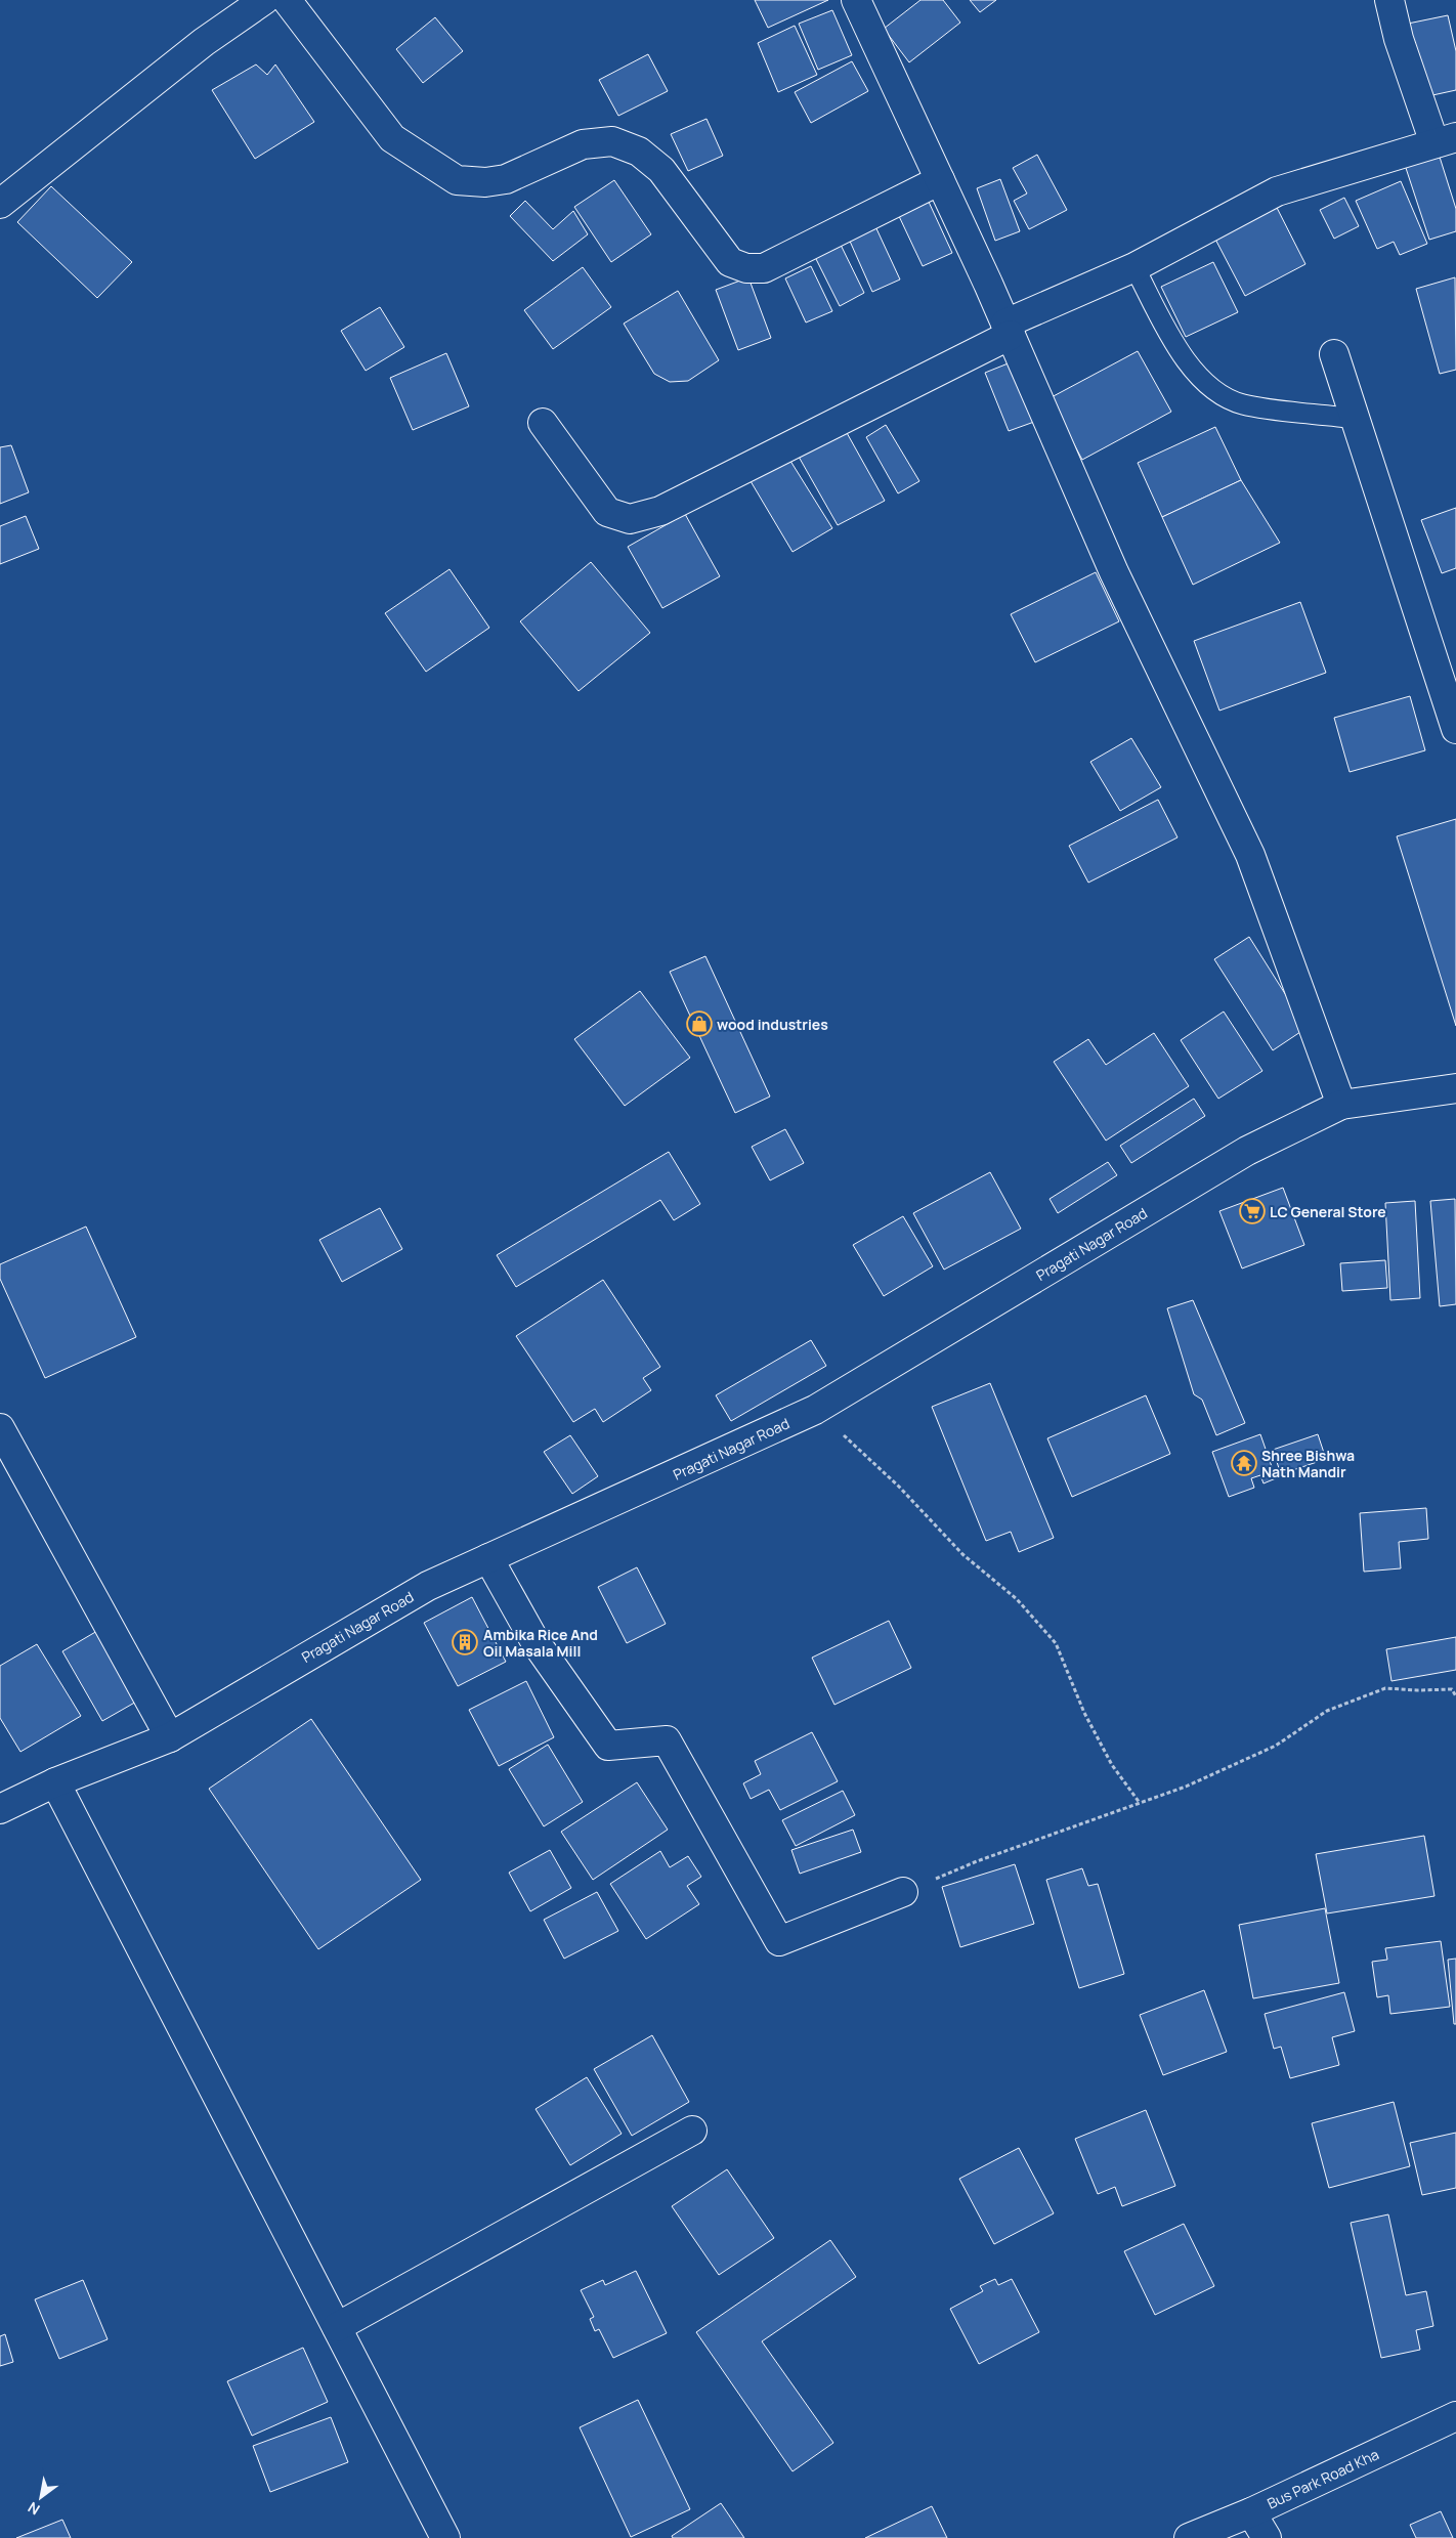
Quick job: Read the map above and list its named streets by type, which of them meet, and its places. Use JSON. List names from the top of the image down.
{
  "streets": {
    "street": ["Pragati Nagar Road", "Bus Park Road Kha"]
  },
  "places": {
    "shop": ["wood industries"],
    "supermarket": ["LC General Store"],
    "temple": ["Shree Bishwa Nath Mandir"],
    "building": ["Ambika Rice And Oil Masala Mill"]
  },
  "north": "bottom left"
}
